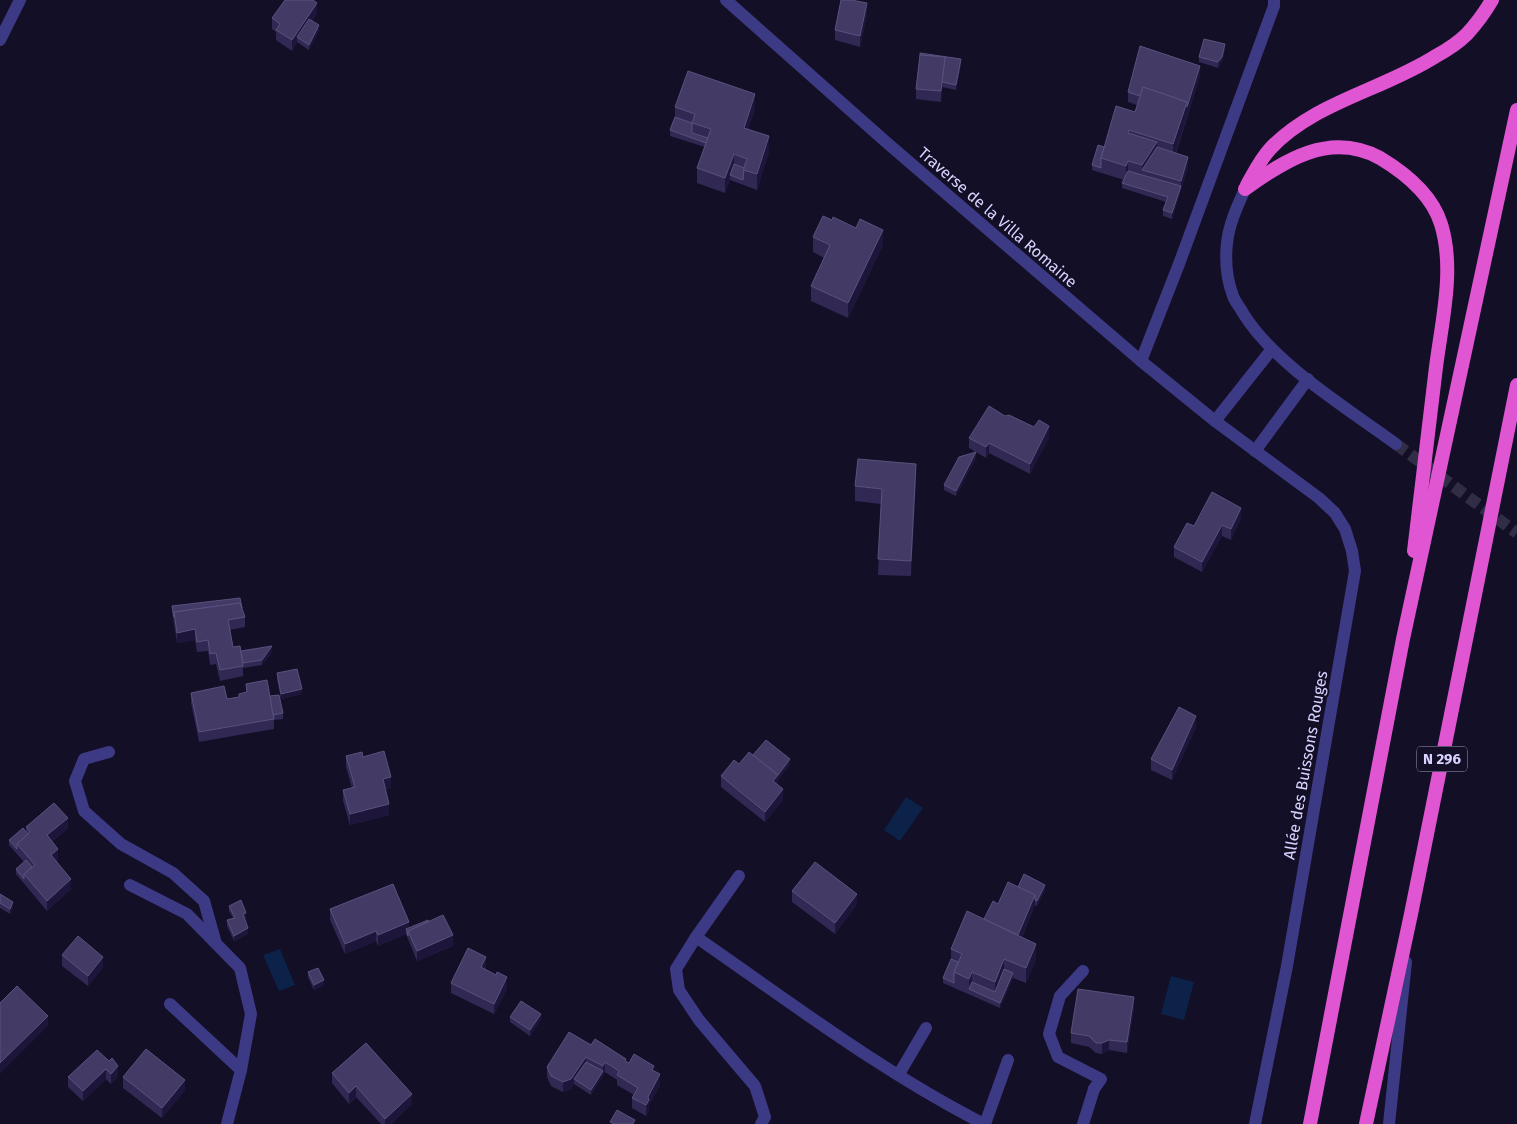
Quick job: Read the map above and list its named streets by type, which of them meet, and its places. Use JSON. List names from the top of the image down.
{
  "streets": {
    "highway": ["N 296"],
    "street": ["Traverse de la Villa Romaine", "Allée des Buissons Rouges"]
  },
  "crossings": [
    ["Traverse de la Villa Romaine", "Allée des Buissons Rouges"]
  ]
}
